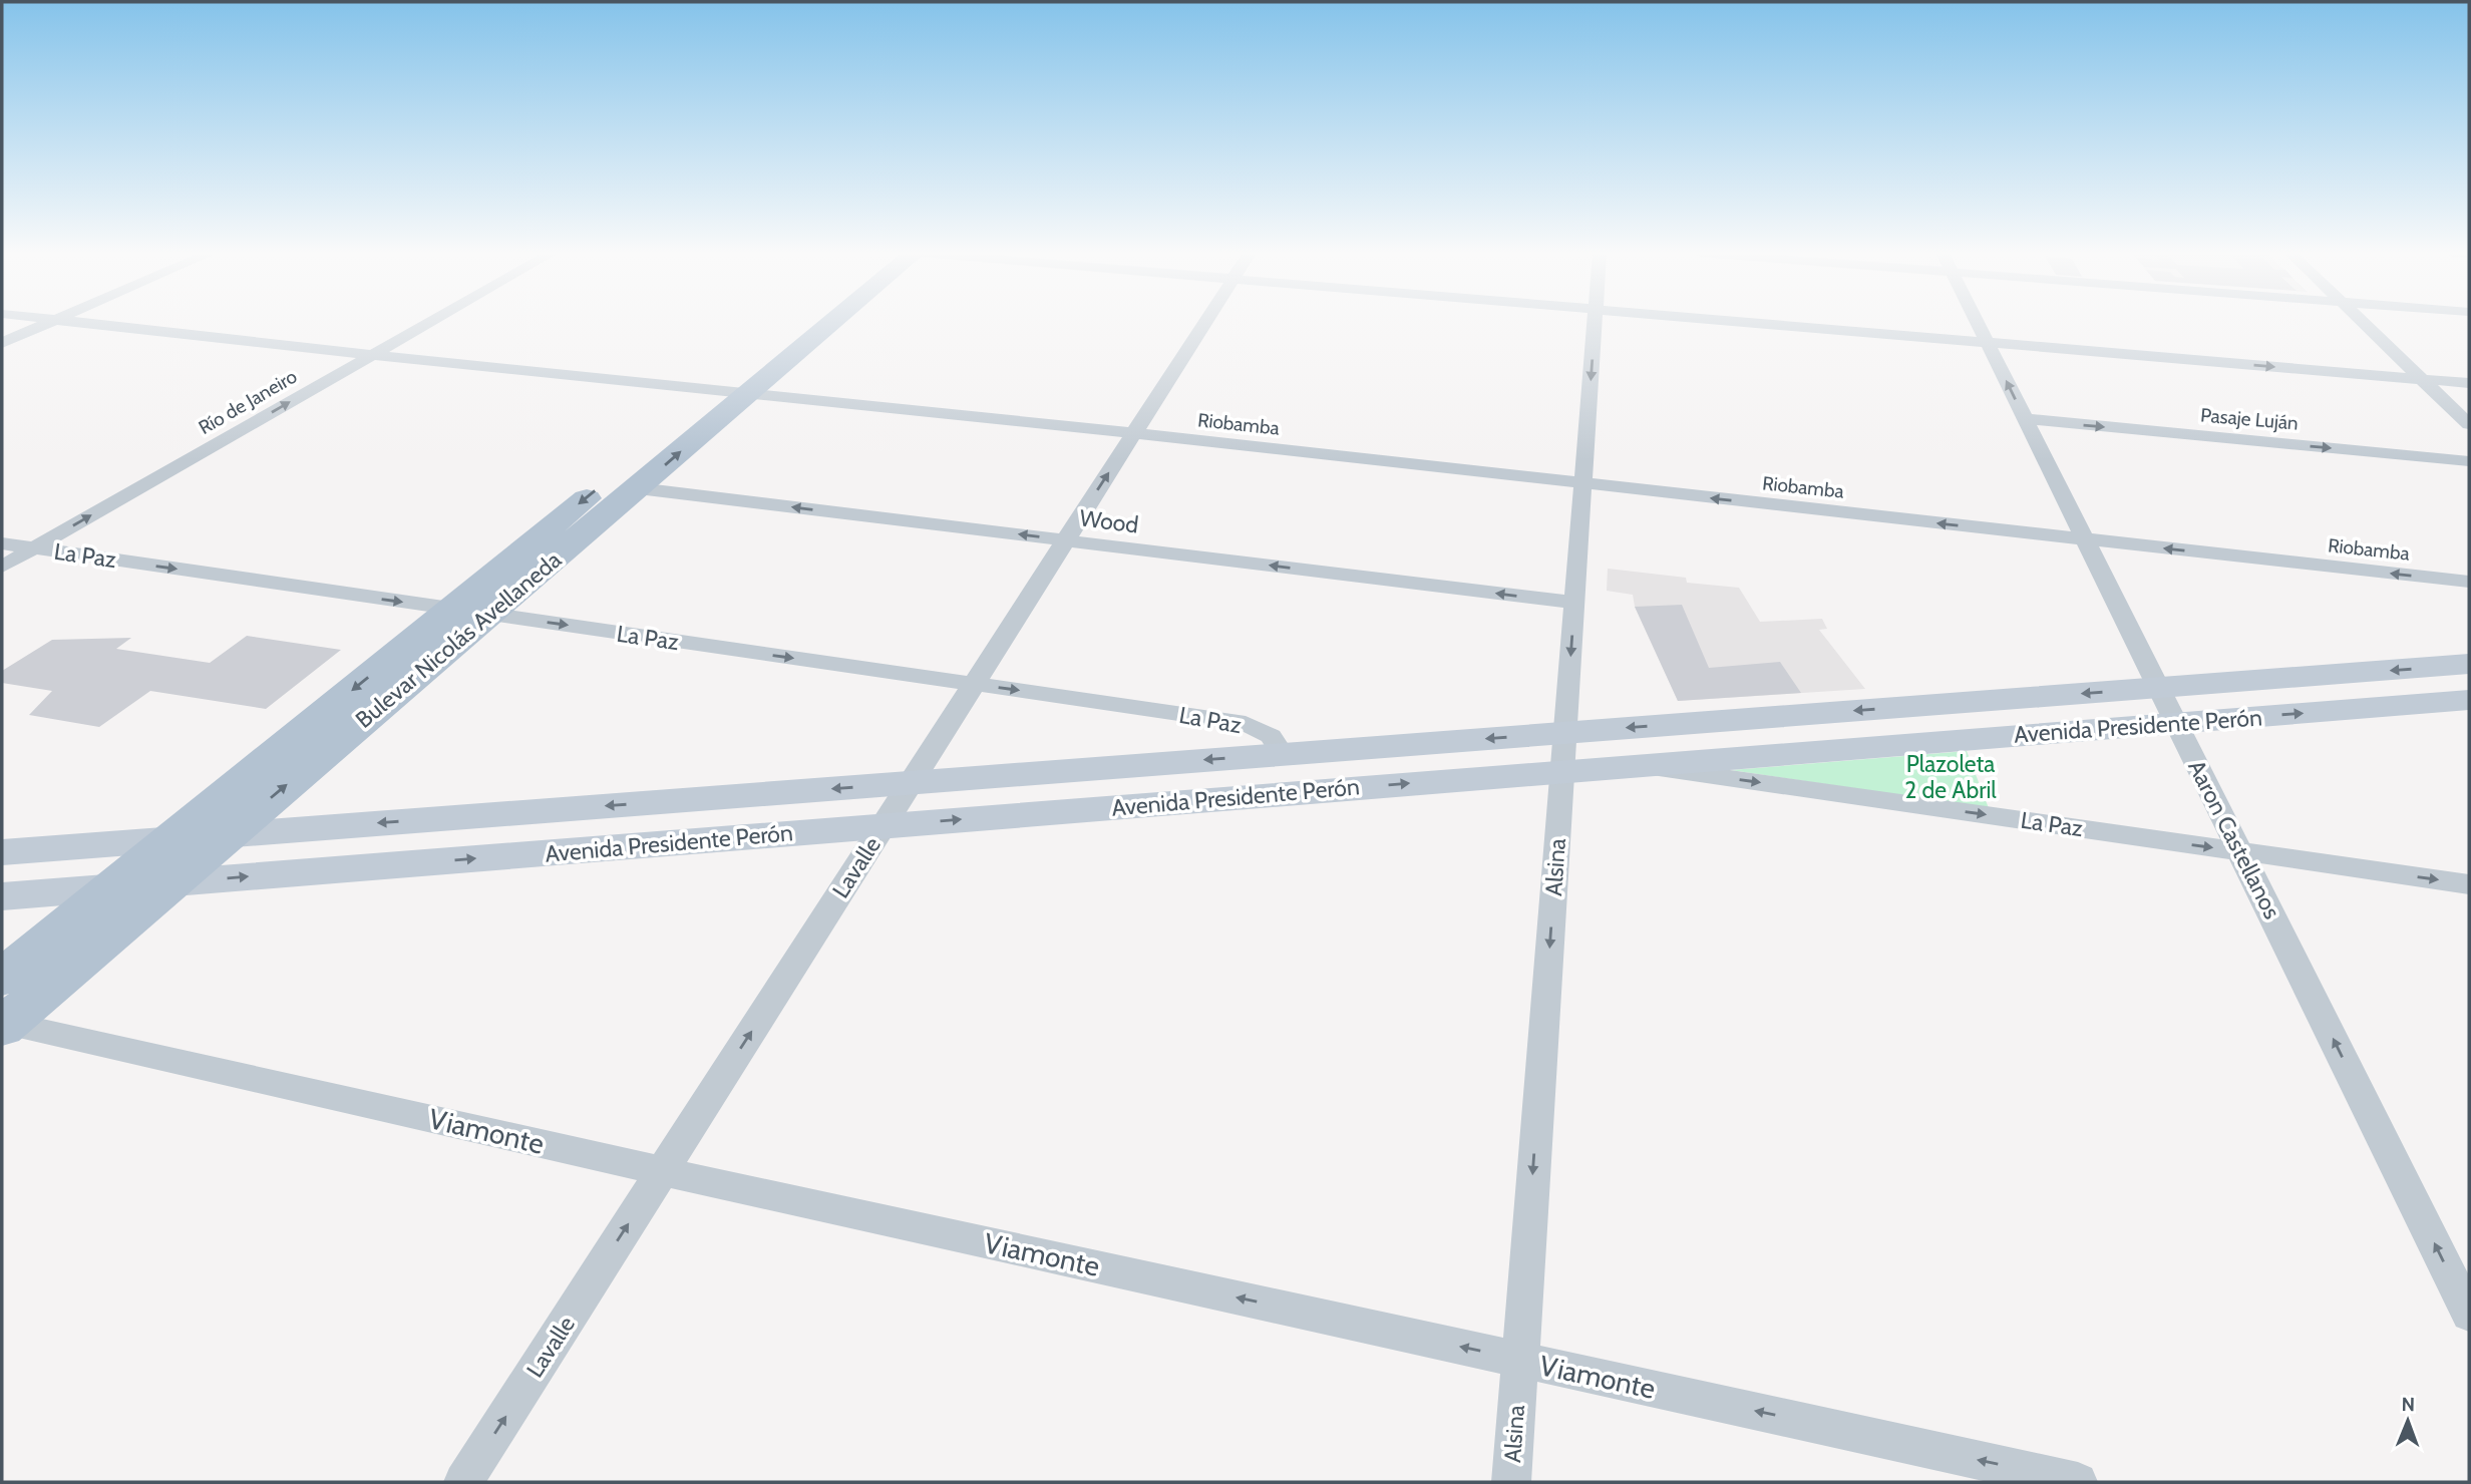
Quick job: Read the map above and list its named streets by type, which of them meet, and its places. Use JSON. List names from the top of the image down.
{
  "streets": {
    "main road": ["Bulevar Nicolás Avellaneda", "Avenida Presidente Perón"],
    "street": [
      "Río de Janeiro",
      "Pasaje Luján",
      "Riobamba",
      "Wood",
      "La Paz",
      "Aaron Castellanos",
      "Lavalle",
      "Alsina",
      "Viamonte"
    ]
  },
  "crossings": [
    ["Río de Janeiro", "Riobamba"],
    ["Río de Janeiro", "La Paz"],
    ["Pasaje Luján", "Aaron Castellanos"],
    ["Riobamba", "Bulevar Nicolás Avellaneda"],
    ["Riobamba", "Aaron Castellanos"],
    ["Riobamba", "Lavalle"],
    ["Riobamba", "Alsina"],
    ["Wood", "Bulevar Nicolás Avellaneda"],
    ["Wood", "Lavalle"],
    ["Wood", "Alsina"],
    ["La Paz", "Bulevar Nicolás Avellaneda"],
    ["La Paz", "Avenida Presidente Perón"],
    ["La Paz", "Aaron Castellanos"],
    ["La Paz", "Lavalle"],
    ["Bulevar Nicolás Avellaneda", "Avenida Presidente Perón"],
    ["Bulevar Nicolás Avellaneda", "Viamonte"],
    ["Avenida Presidente Perón", "Aaron Castellanos"],
    ["Avenida Presidente Perón", "Lavalle"],
    ["Avenida Presidente Perón", "Alsina"],
    ["Lavalle", "Viamonte"],
    ["Alsina", "Viamonte"]
  ],
  "one_way": [
    "Río de Janeiro",
    "Wood",
    "La Paz",
    "Aaron Castellanos",
    "Lavalle",
    "Alsina",
    "Viamonte"
  ],
  "parks": ["Plazoleta 2 de Abril"],
  "north": "top"
}
